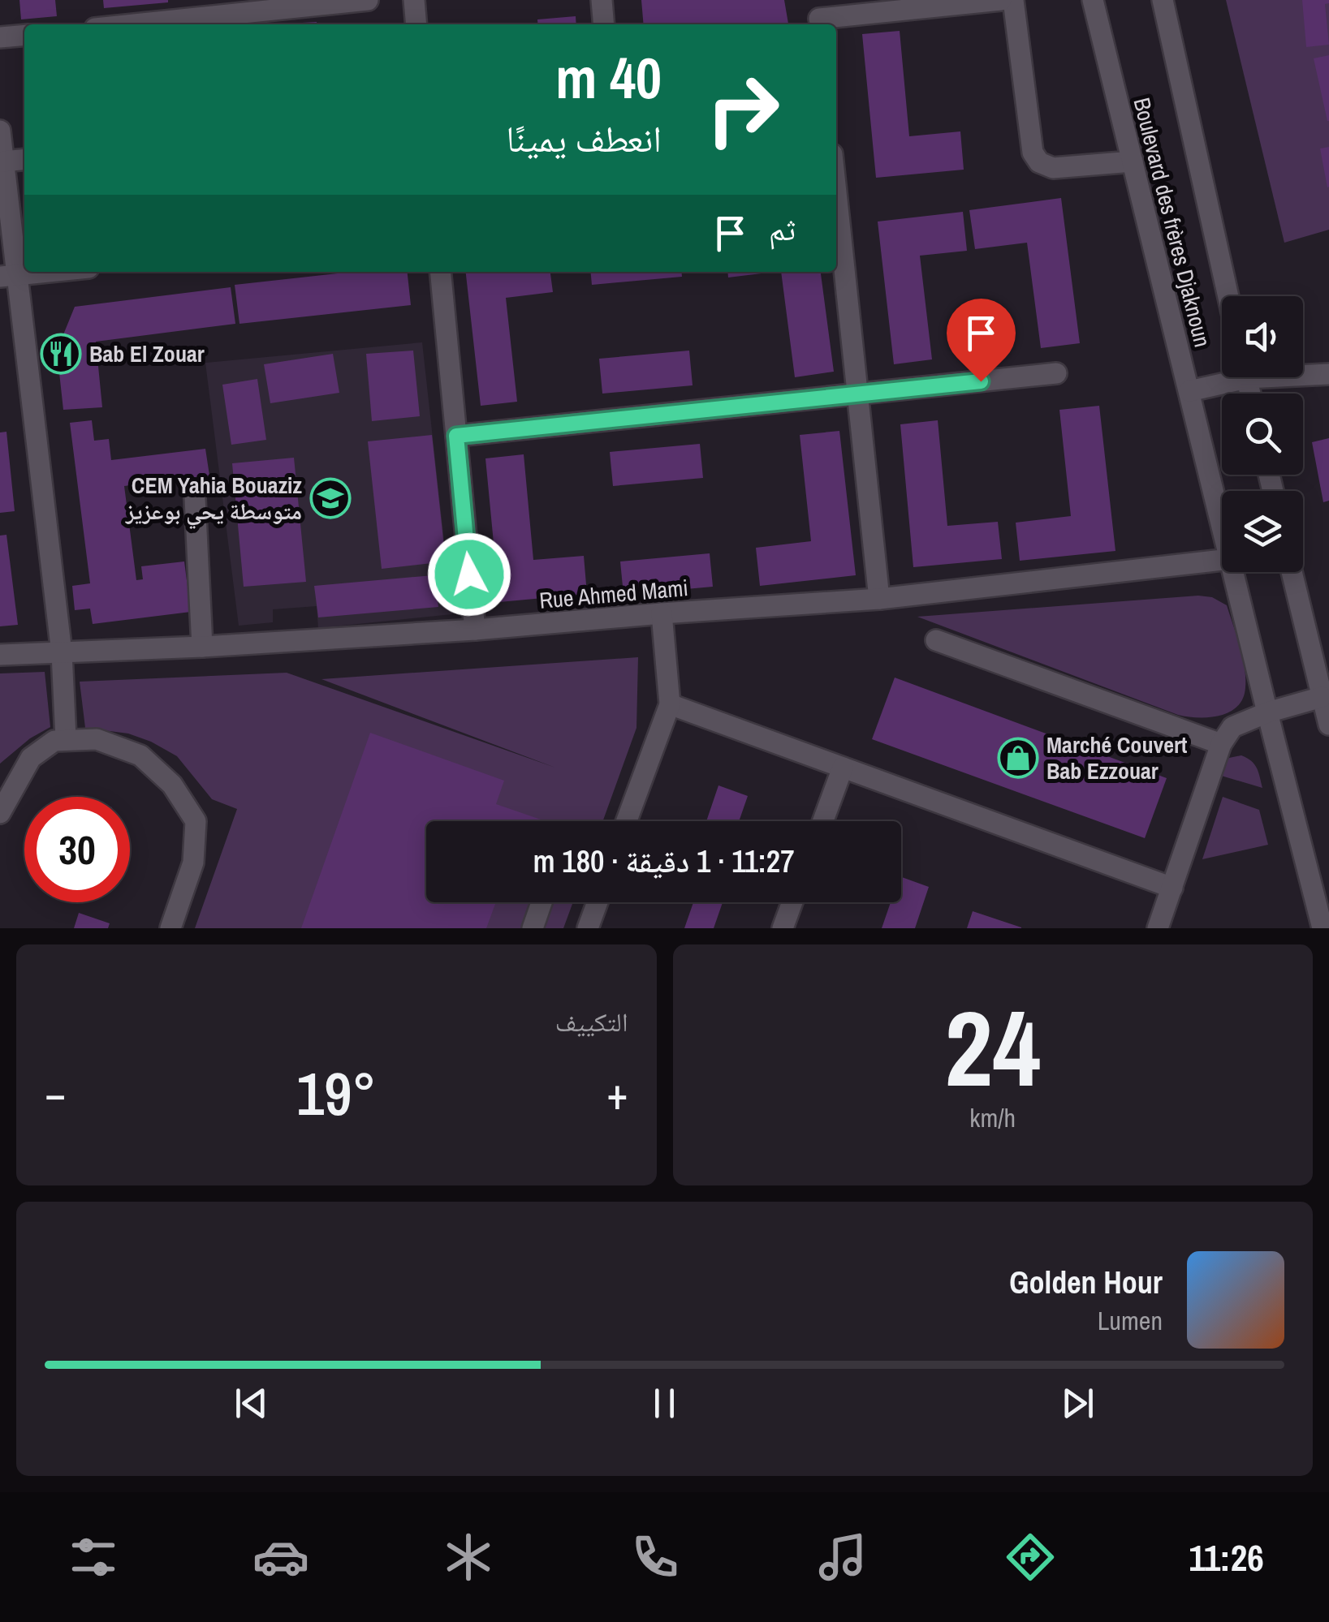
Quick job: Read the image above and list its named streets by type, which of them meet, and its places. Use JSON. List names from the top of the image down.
{
  "streets": {
    "street": ["Boulevard des frères Djaknoun", "Rue Ahmed Mami"]
  },
  "places": {
    "restaurant": ["Bab El Zouar"],
    "school or university": ["CEM Yahia Bouaziz متوسطة يحي بوعزيز"],
    "shop": ["Marché Couvert Bab Ezzouar"]
  },
  "page": {
    "turn": ["40 m", "انعطف يمينًا"],
    "then": "ثم",
    "limit": "30",
    "trip": "11:27 · 1 دقيقة · 180 m",
    "tile": [
      ["24", "km/h"],
      "التكييف"
    ],
    "heat": ["−", "19°", "+"],
    "song": ["Golden Hour", "Lumen"],
    "tabs": "11:26"
  }
}
